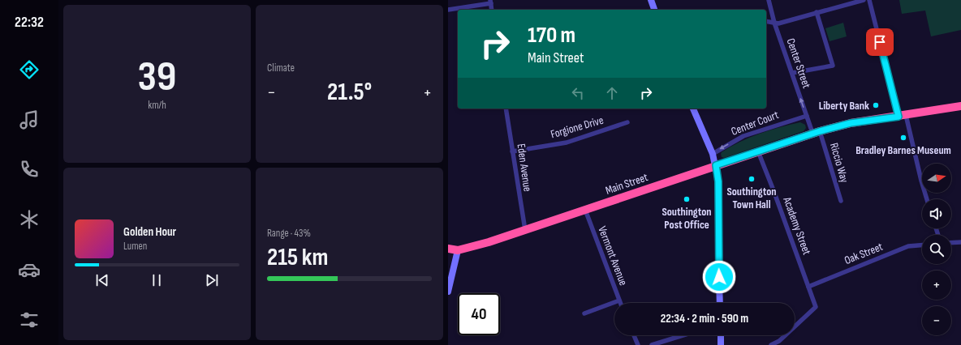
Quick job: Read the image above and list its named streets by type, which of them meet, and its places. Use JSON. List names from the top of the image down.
{
  "streets": {
    "highway": ["Main Street"],
    "street": [
      "Center Street",
      "Center Court",
      "Forgione Drive",
      "Riccio Way",
      "Eden Avenue",
      "Academy Street",
      "Oak Street",
      "Vermont Avenue"
    ]
  },
  "crossings": [
    ["Center Street", "Center Court"],
    ["Center Street", "Riccio Way"],
    ["Center Street", "Main Street"],
    ["Forgione Drive", "Eden Avenue"],
    ["Riccio Way", "Main Street"],
    ["Eden Avenue", "Main Street"],
    ["Main Street", "Academy Street"],
    ["Main Street", "Vermont Avenue"],
    ["Academy Street", "Oak Street"]
  ],
  "one_way": ["Center Court"],
  "places": [
    "Liberty Bank",
    "Bradley Barnes Museum",
    "Southington Town Hall",
    "Southington Post Office"
  ],
  "north": "right",
  "page": {
    "tabs": "22:32",
    "tile": [
      ["39", "km/h"],
      "Climate",
      ["Range · 43%", "215 km"]
    ],
    "turn": ["170 m", "Main Street"],
    "heat": ["−", "21.5°", "+"],
    "map_buttons": ["+", "−"],
    "song": ["Golden Hour", "Lumen"],
    "limit": "40",
    "trip": "22:34 · 2 min · 590 m"
  }
}
